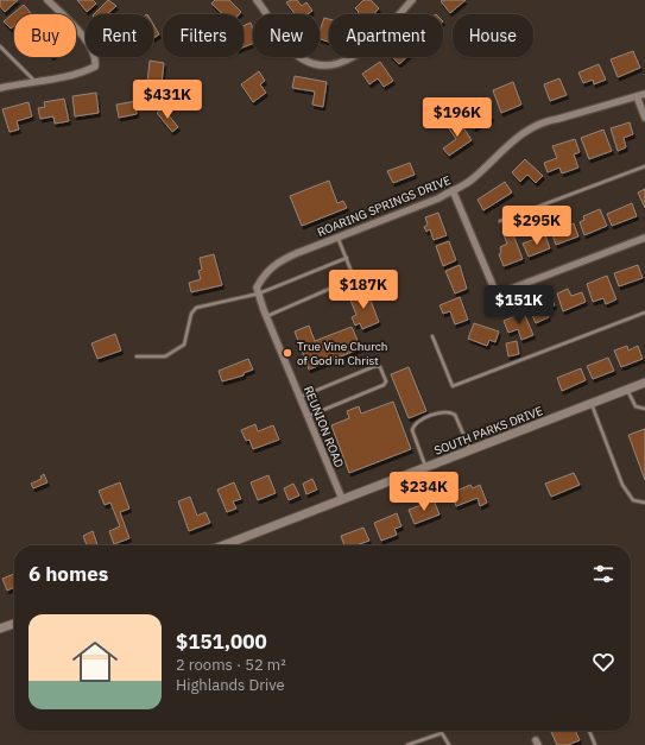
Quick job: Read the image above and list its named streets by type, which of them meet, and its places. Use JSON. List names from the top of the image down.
{
  "streets": {
    "street": ["ROARING SPRINGS DRIVE", "REUNION ROAD", "SOUTH PARKS DRIVE"]
  },
  "crossings": [
    ["ROARING SPRINGS DRIVE", "REUNION ROAD"],
    ["REUNION ROAD", "SOUTH PARKS DRIVE"]
  ],
  "places": ["True Vine Church of God in Christ"],
  "page": {
    "chip": [
      "Buy",
      "Rent",
      "Filters",
      "New",
      "Apartment",
      "House"
    ],
    "price": [
      "$431K",
      "$196K",
      "$295K",
      "$187K",
      "$151K",
      "$234K"
    ],
    "heading": "6 homes",
    "list": [
      {
        "name": "$151,000",
        "note": "2 rooms · 52 m² · Highlands Drive"
      }
    ]
  }
}
